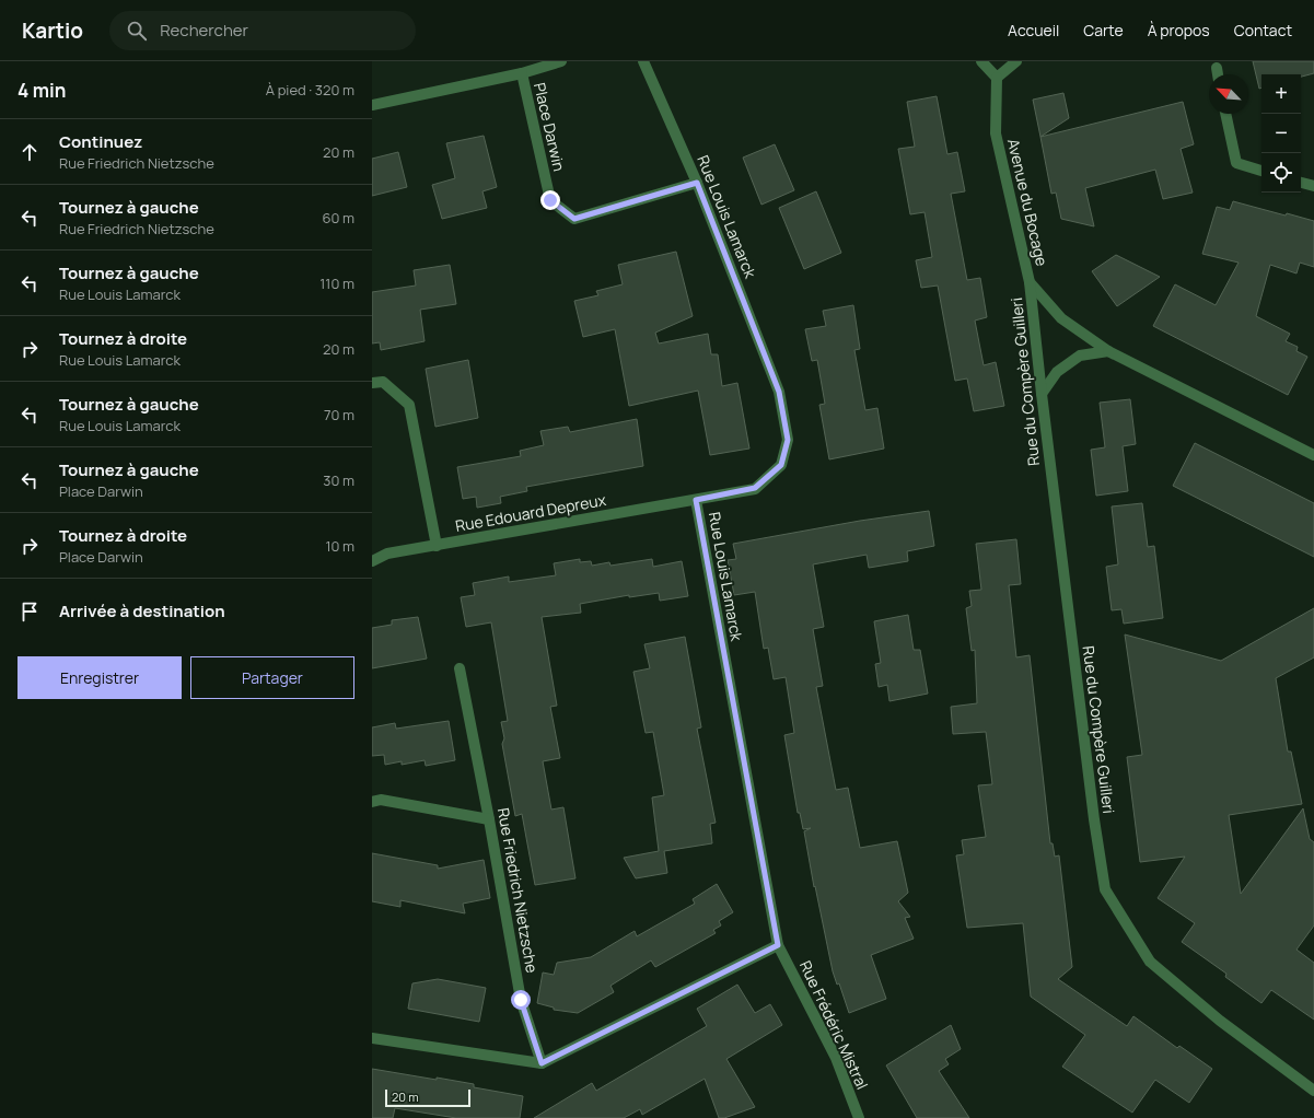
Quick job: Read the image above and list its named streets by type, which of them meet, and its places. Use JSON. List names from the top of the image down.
{
  "streets": {
    "street": [
      "Place Darwin",
      "Avenue du Bocage",
      "Rue Louis Lamarck",
      "Rue du Compère Guilleri",
      "Rue Edouard Depreux",
      "Rue Friedrich Nietzsche",
      "Rue Frédéric Mistral"
    ]
  },
  "crossings": [
    ["Place Darwin", "Rue Louis Lamarck"],
    ["Avenue du Bocage", "Rue du Compère Guilleri"],
    ["Rue Louis Lamarck", "Rue Edouard Depreux"],
    ["Rue Louis Lamarck", "Rue Frédéric Mistral"]
  ],
  "scale_bar": "20 m",
  "north": "top left",
  "page": {
    "header": "Kartio",
    "search": "Rechercher",
    "nav": [
      "Accueil",
      "Carte",
      "À propos",
      "Contact"
    ],
    "heading": ["4 min", "À pied · 320 m"],
    "map_buttons": ["+", "−"],
    "list": [
      ["Continuez", "Rue Friedrich Nietzsche", "20 m"],
      ["Tournez à gauche", "Rue Friedrich Nietzsche", "60 m"],
      ["Tournez à gauche", "Rue Louis Lamarck", "110 m"],
      ["Tournez à droite", "Rue Louis Lamarck", "20 m"],
      ["Tournez à gauche", "Rue Louis Lamarck", "70 m"],
      ["Tournez à gauche", "Place Darwin", "30 m"],
      ["Tournez à droite", "Place Darwin", "10 m"],
      "Arrivée à destination"
    ],
    "buttons": ["Enregistrer", "Partager"],
    "scale": "20 m"
  }
}
